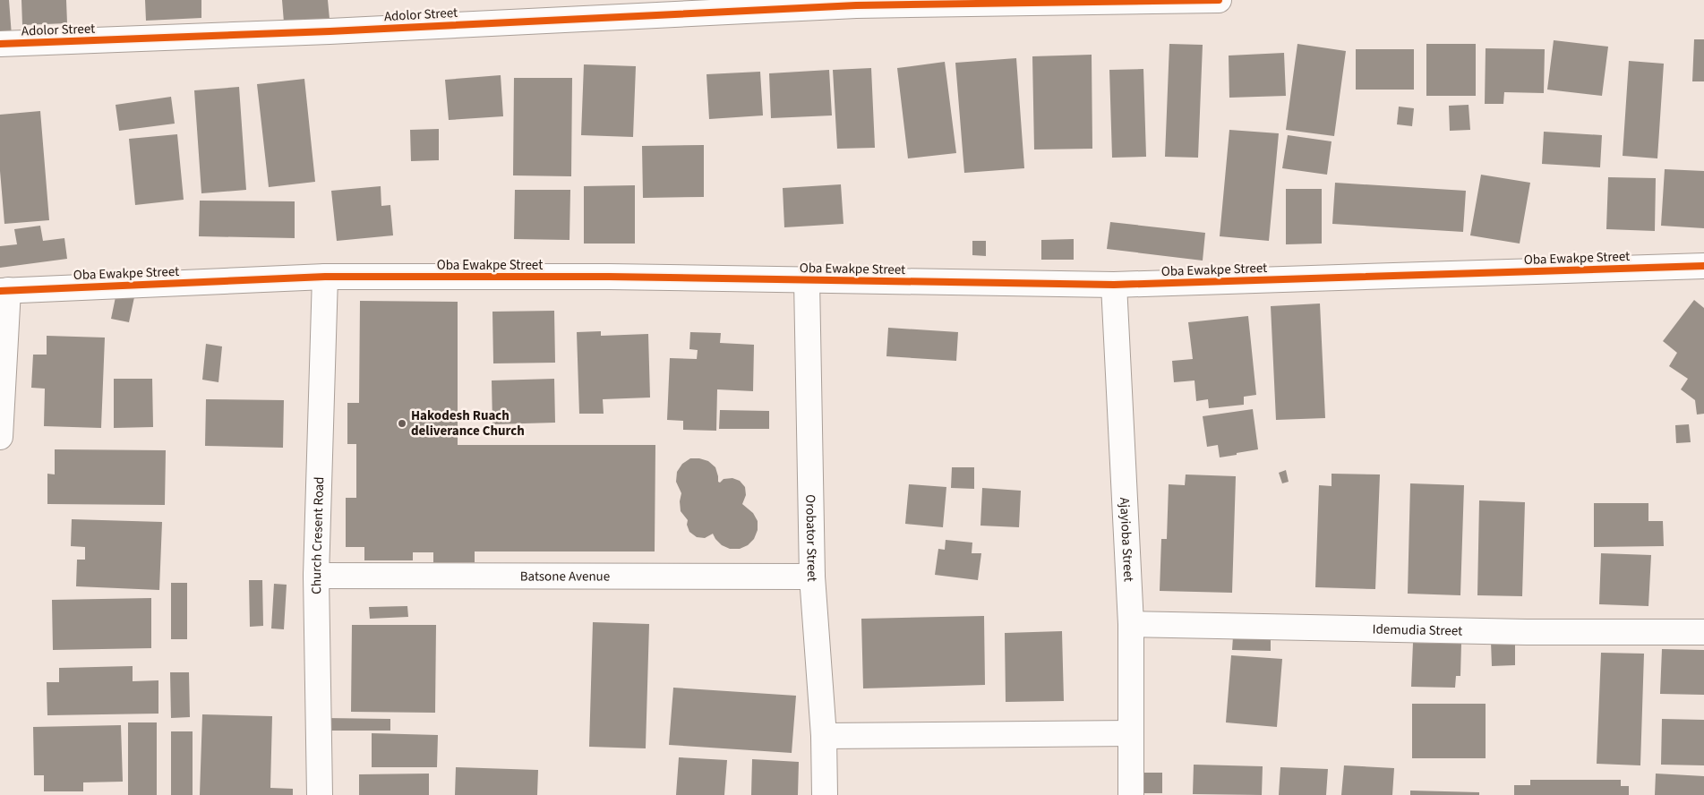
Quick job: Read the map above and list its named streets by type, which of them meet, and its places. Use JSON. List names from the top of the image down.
{
  "streets": {
    "street": [
      "Adolor Street",
      "Oba Ewakpe Street",
      "Church Cresent Road",
      "Orobator Street",
      "Ajayioba Street",
      "Batsone Avenue",
      "Idemudia Street"
    ]
  },
  "crossings": [
    ["Oba Ewakpe Street", "Church Cresent Road"],
    ["Oba Ewakpe Street", "Orobator Street"],
    ["Oba Ewakpe Street", "Ajayioba Street"],
    ["Church Cresent Road", "Batsone Avenue"],
    ["Orobator Street", "Batsone Avenue"],
    ["Ajayioba Street", "Idemudia Street"]
  ],
  "places": ["Hakodesh Ruach deliverance Church"]
}
